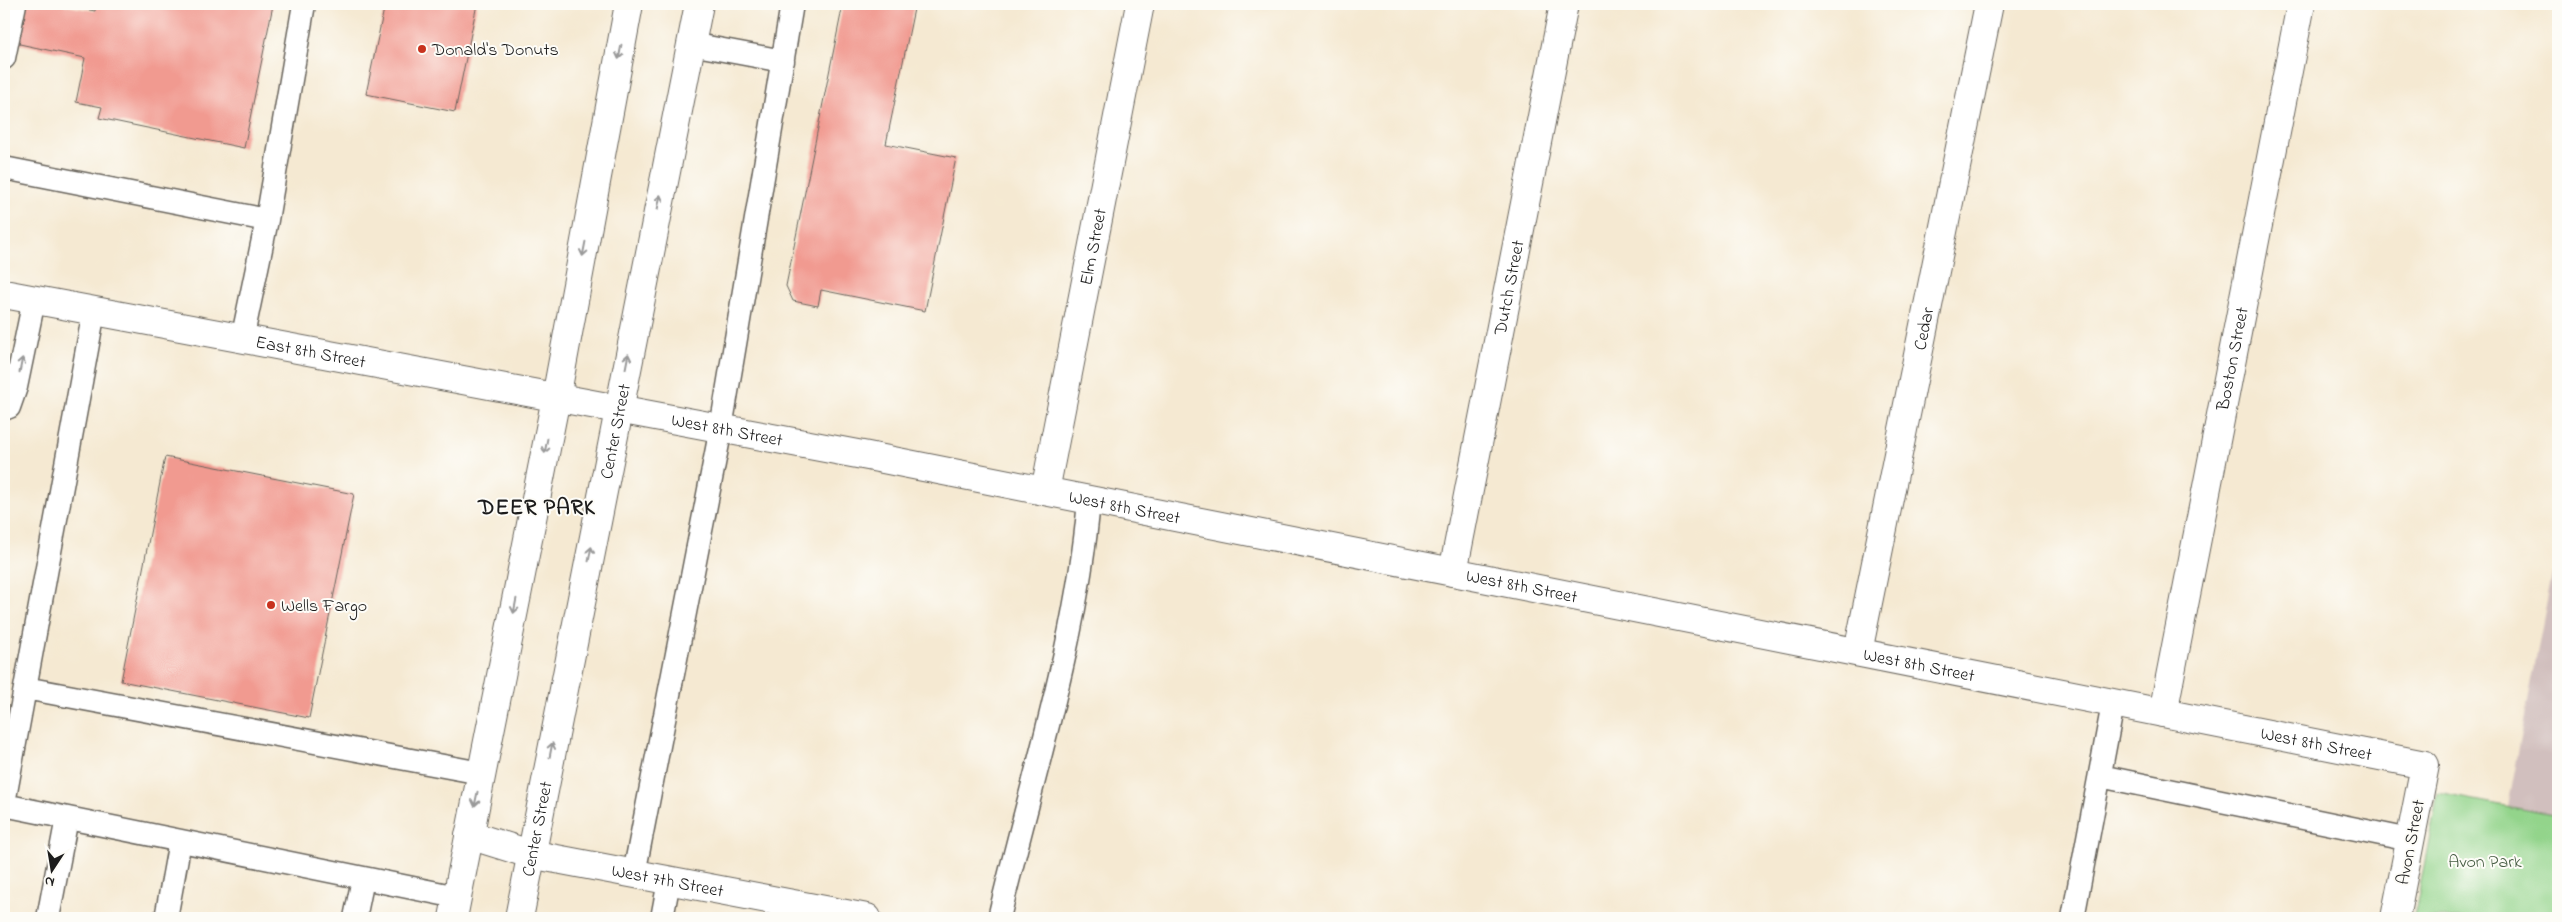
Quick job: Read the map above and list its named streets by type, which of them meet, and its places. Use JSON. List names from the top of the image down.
{
  "streets": {
    "street": [
      "Elm Street",
      "Dutch Street",
      "Cedar",
      "East 8th Street",
      "Boston Street",
      "West 8th Street",
      "Center Street",
      "Avon Street",
      "West 7th Street"
    ]
  },
  "crossings": [
    ["Elm Street", "West 8th Street"],
    ["Dutch Street", "West 8th Street"],
    ["Cedar", "West 8th Street"],
    ["East 8th Street", "West 8th Street"],
    ["East 8th Street", "Center Street"],
    ["Boston Street", "West 8th Street"],
    ["West 8th Street", "Center Street"],
    ["West 8th Street", "Avon Street"],
    ["Center Street", "West 7th Street"]
  ],
  "districts": ["DEER PARK"],
  "parks": ["Avon Park"],
  "places": ["Donald's Donuts", "Wells Fargo"],
  "north": "bottom"
}
